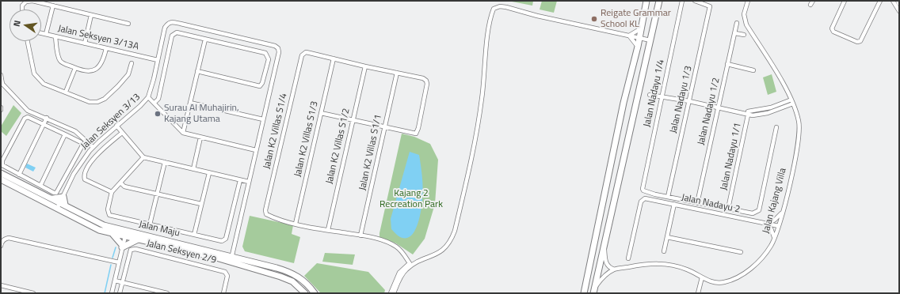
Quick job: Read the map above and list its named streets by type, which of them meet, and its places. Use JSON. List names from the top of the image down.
{
  "streets": {
    "street": [
      "Jalan Seksyen 3/13A",
      "Jalan Nadayu 1/4",
      "Jalan Nadayu 1/3",
      "Jalan Nadayu 1/2",
      "Jalan Seksyen 3/13",
      "Jalan K2 Villas S1/4",
      "Jalan K2 Villas S1/3",
      "Jalan K2 Villas S1/2",
      "Jalan K2 Villas S1/1",
      "Jalan Nadayu 1/1",
      "Jalan Kajang Villa",
      "Jalan Nadayu 2",
      "Jalan Maju",
      "Jalan Seksyen 2/9"
    ]
  },
  "crossings": [
    ["Jalan Seksyen 3/13A", "Jalan Seksyen 3/13"],
    ["Jalan Nadayu 1/4", "Jalan Nadayu 1/3"],
    ["Jalan Seksyen 3/13", "Jalan Maju"],
    ["Jalan K2 Villas S1/4", "Jalan K2 Villas S1/3"],
    ["Jalan Kajang Villa", "Jalan Nadayu 2"]
  ],
  "parks": ["Kajang 2 Recreation Park"],
  "places": ["Reigate Grammar School KL", "Surau Al Muhajirin, Kajang Utama"],
  "north": "left"
}
